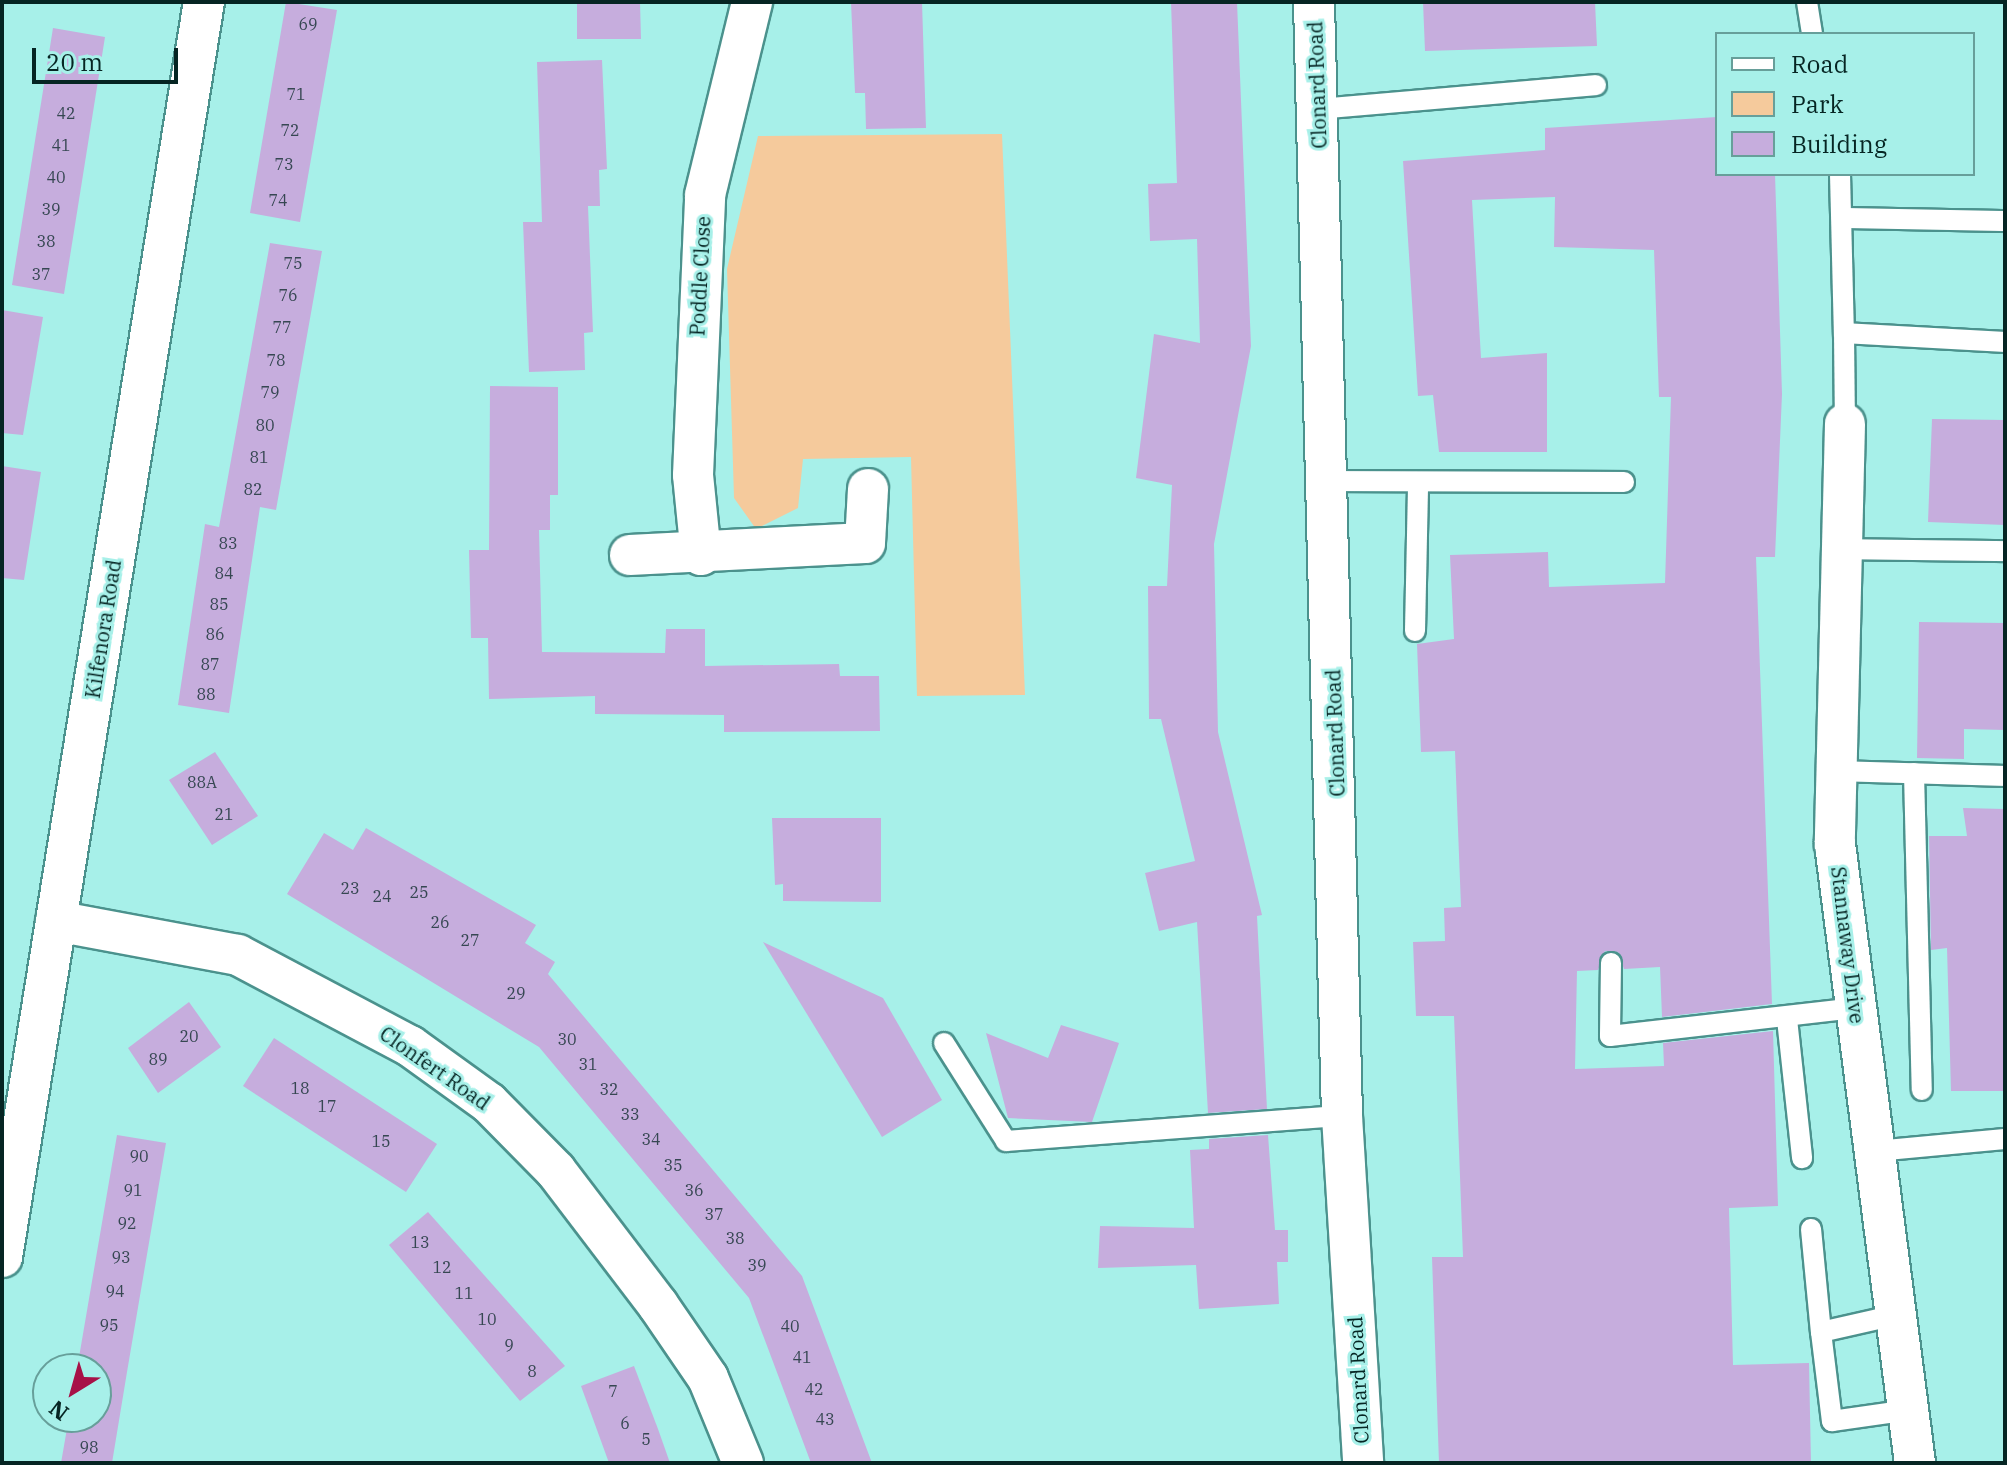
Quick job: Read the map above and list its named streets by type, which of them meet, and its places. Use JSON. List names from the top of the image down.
{
  "streets": {
    "street": [
      "Clonard Road",
      "Poddle Close",
      "Kilfenora Road",
      "Stannaway Drive",
      "Clonfert Road"
    ]
  },
  "crossings": [
    ["Kilfenora Road", "Clonfert Road"]
  ],
  "house_numbers": [
    "69",
    "71",
    "42",
    "72",
    "41",
    "73",
    "40",
    "74",
    "39",
    "38",
    "75",
    "37",
    "76",
    "77",
    "78",
    "79",
    "80",
    "81",
    "82",
    "83",
    "84",
    "85",
    "86",
    "87",
    "88",
    "88A",
    "21",
    "23",
    "25",
    "24",
    "26",
    "27",
    "29",
    "20",
    "30",
    "89",
    "31",
    "18",
    "32",
    "17",
    "33",
    "34",
    "15",
    "90",
    "35",
    "91",
    "36",
    "37",
    "92",
    "38",
    "13",
    "93",
    "39",
    "12",
    "94",
    "11",
    "10",
    "95",
    "40",
    "9",
    "41",
    "8",
    "42",
    "7",
    "43",
    "6",
    "5",
    "98"
  ],
  "legend": ["Road", "Park", "Building"],
  "scale_bar": "20 m",
  "north": "bottom left"
}
